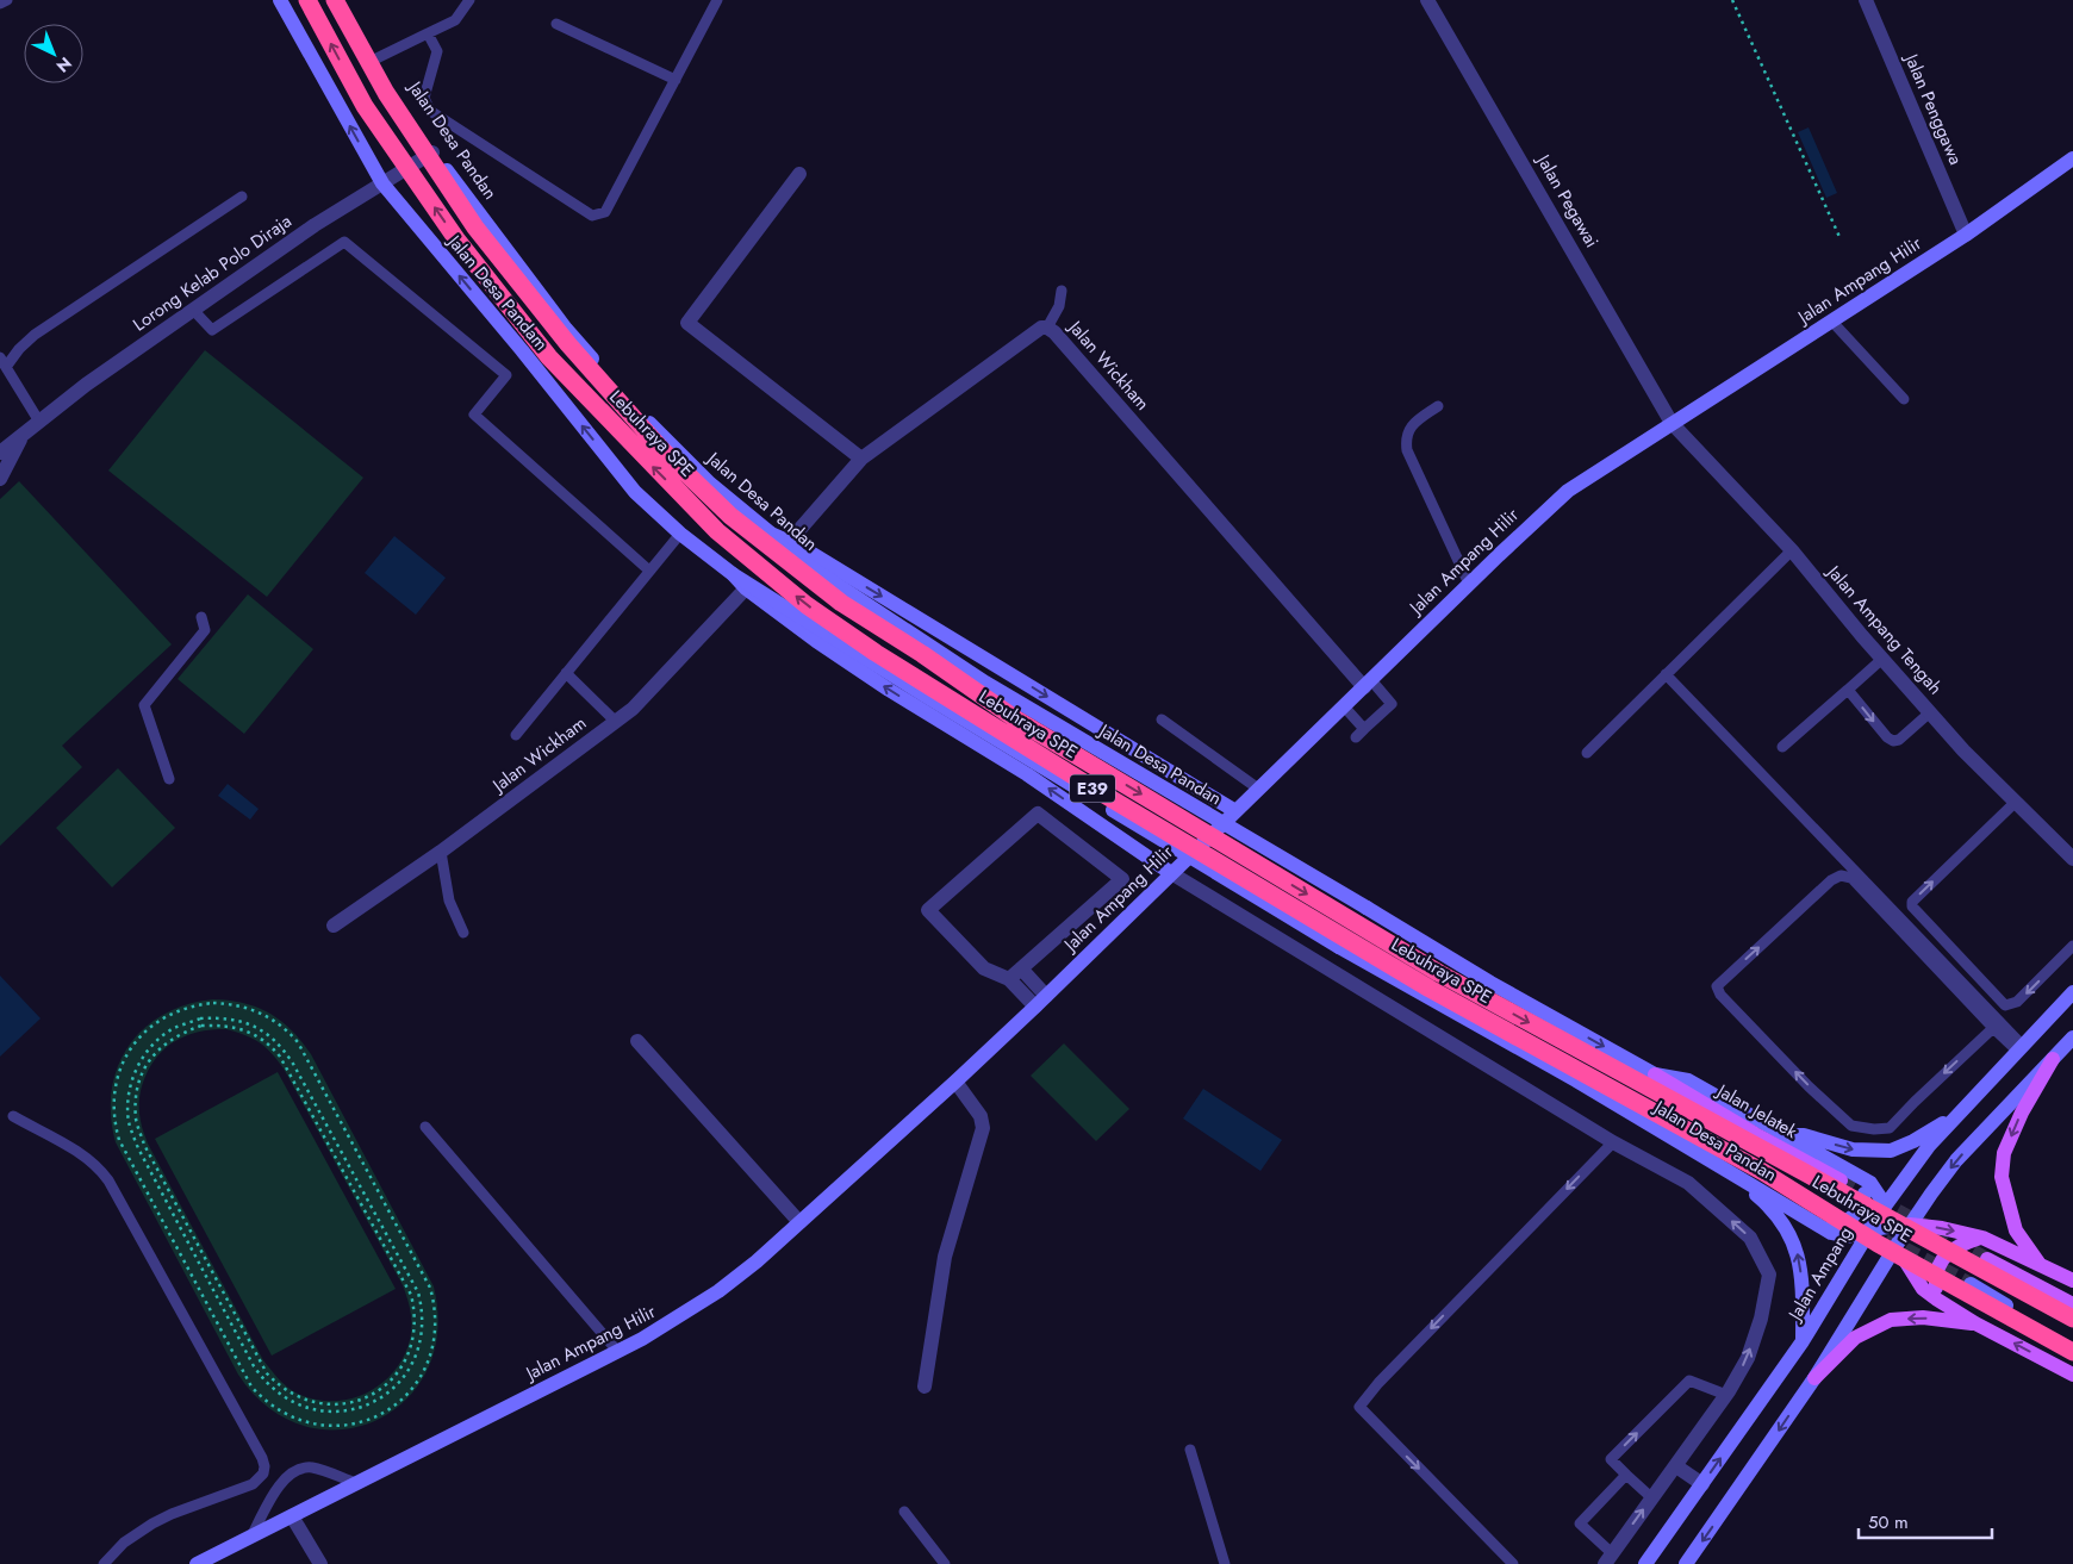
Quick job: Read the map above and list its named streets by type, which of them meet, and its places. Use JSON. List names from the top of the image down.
{
  "streets": {
    "highway": ["Lebuhraya SPE", "E39"],
    "main road": ["Jalan Jelatek"],
    "street": [
      "Jalan Penggawa",
      "Jalan Desa Pandan",
      "Jalan Pegawai",
      "Lorong Kelab Polo Diraja",
      "Jalan Ampang Hilir",
      "Jalan Desa Pandam",
      "Jalan Wickham",
      "Jalan Ampang Tengah",
      "Jalan Ampang"
    ]
  },
  "crossings": [
    ["Jalan Penggawa", "Jalan Ampang Hilir"],
    ["Jalan Desa Pandan", "Lorong Kelab Polo Diraja"],
    ["Jalan Desa Pandan", "Jalan Desa Pandam"],
    ["Jalan Desa Pandan", "Jalan Jelatek"],
    ["Jalan Desa Pandan", "Jalan Ampang"],
    ["Jalan Pegawai", "Jalan Ampang Hilir"],
    ["Jalan Pegawai", "Jalan Ampang Tengah"],
    ["Lorong Kelab Polo Diraja", "Jalan Desa Pandam"],
    ["Jalan Ampang Hilir", "Jalan Wickham"],
    ["Jalan Ampang Hilir", "Jalan Ampang Tengah"]
  ],
  "one_way": ["Jalan Desa Pandam"],
  "scale_bar": "50 m",
  "north": "bottom right"
}
